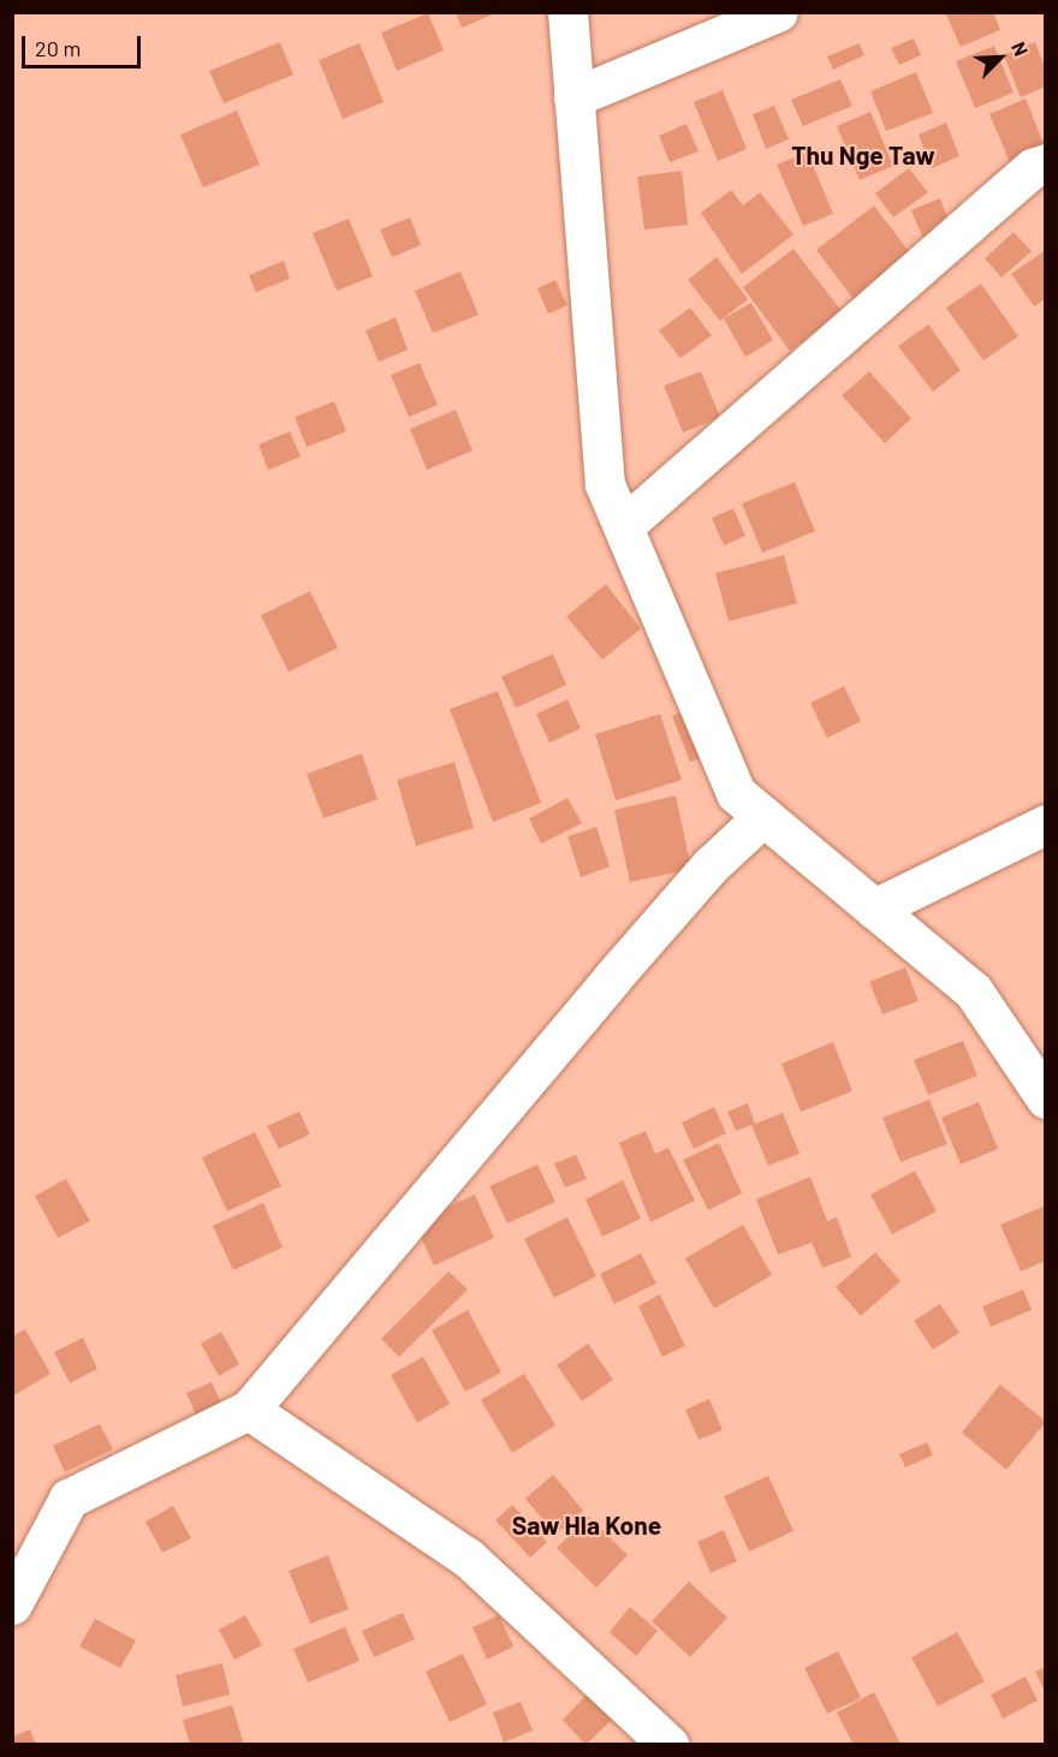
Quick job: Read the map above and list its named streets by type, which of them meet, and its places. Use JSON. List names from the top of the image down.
{
  "districts": ["Thu Nge Taw", "Saw Hla Kone"],
  "scale_bar": "20 m",
  "north": "top right"
}
